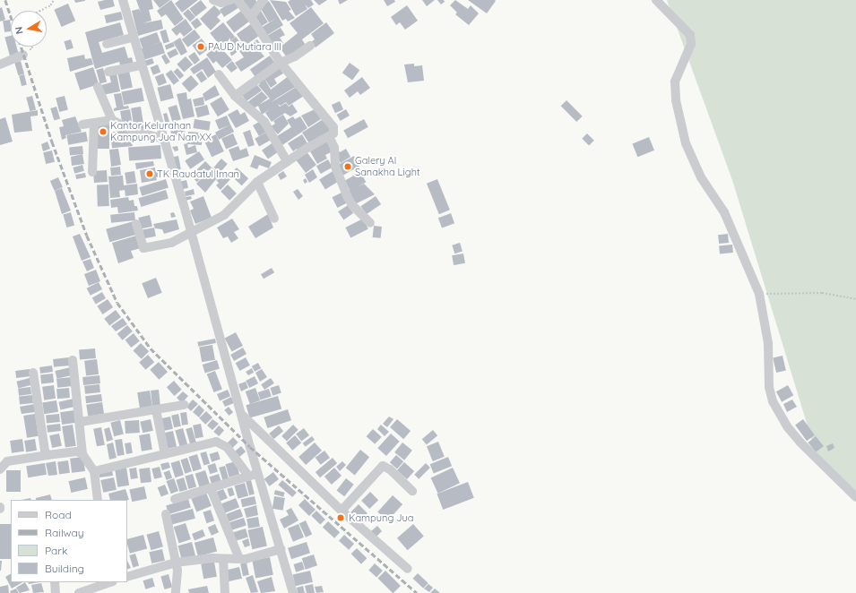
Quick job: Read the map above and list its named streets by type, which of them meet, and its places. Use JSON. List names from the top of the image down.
{
  "places": [
    "PAUD Mutiara III",
    "Kantor Kelurahan Kampung Jua Nan XX",
    "Galery Al Sanakha Light",
    "TK Raudatul Iman",
    "Kampung Jua"
  ],
  "legend": [
    "Road",
    "Railway",
    "Park",
    "Building"
  ],
  "north": "left"
}
